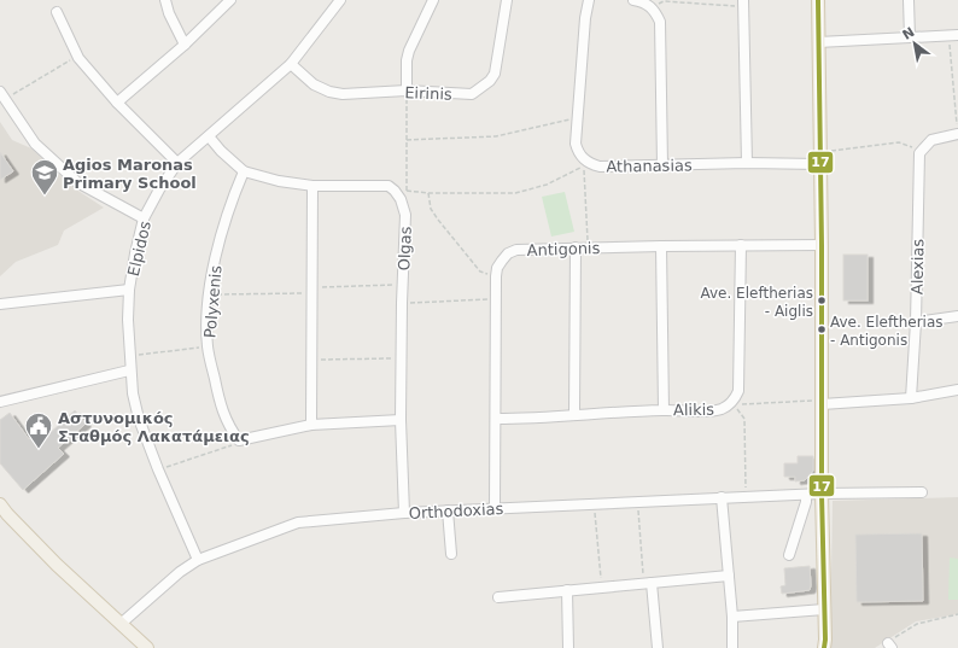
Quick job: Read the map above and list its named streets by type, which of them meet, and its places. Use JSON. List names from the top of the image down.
{
  "streets": {
    "street": [
      "Eirinis",
      "Athanasias",
      "Elpidos",
      "Olgas",
      "Antigonis",
      "Alexias",
      "Polyxenis",
      "Alikis",
      "Orthodoxias"
    ]
  },
  "crossings": [
    ["Eirinis", "Elpidos"],
    ["Elpidos", "Orthodoxias"],
    ["Olgas", "Orthodoxias"],
    ["Antigonis", "Alikis"],
    ["Antigonis", "Orthodoxias"]
  ],
  "places": {
    "school or university": ["Agios Maronas Primary School"],
    "other": ["Ave. Eleftherias - Aiglis", "Ave. Eleftherias - Antigonis"],
    "public building": ["Αστυνομικός Σταθμός Λακατάμειας"]
  },
  "lines": ["transit line 17"],
  "north": "top left"
}
